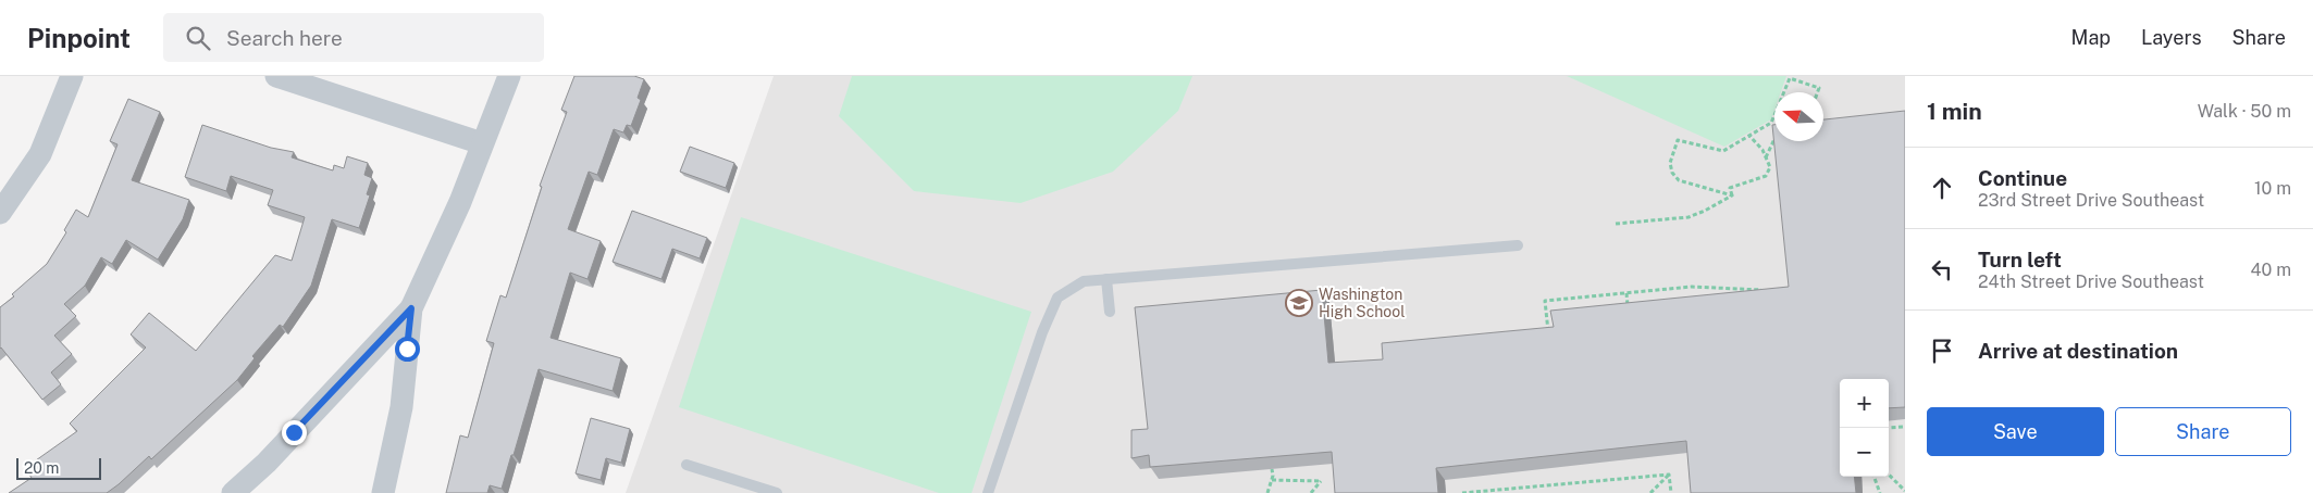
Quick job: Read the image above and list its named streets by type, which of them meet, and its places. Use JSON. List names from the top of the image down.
{
  "places": {
    "school or university": ["Washington High School"]
  },
  "scale_bar": "20 m",
  "north": "left",
  "page": {
    "header": "Pinpoint",
    "search": "Search here",
    "nav": ["Map", "Layers", "Share"],
    "heading": ["1 min", "Walk · 50 m"],
    "list": [
      ["Continue", "23rd Street Drive Southeast", "10 m"],
      ["Turn left", "24th Street Drive Southeast", "40 m"],
      "Arrive at destination"
    ],
    "map_buttons": ["+", "−"],
    "buttons": ["Save", "Share"],
    "scale": "20 m"
  }
}
